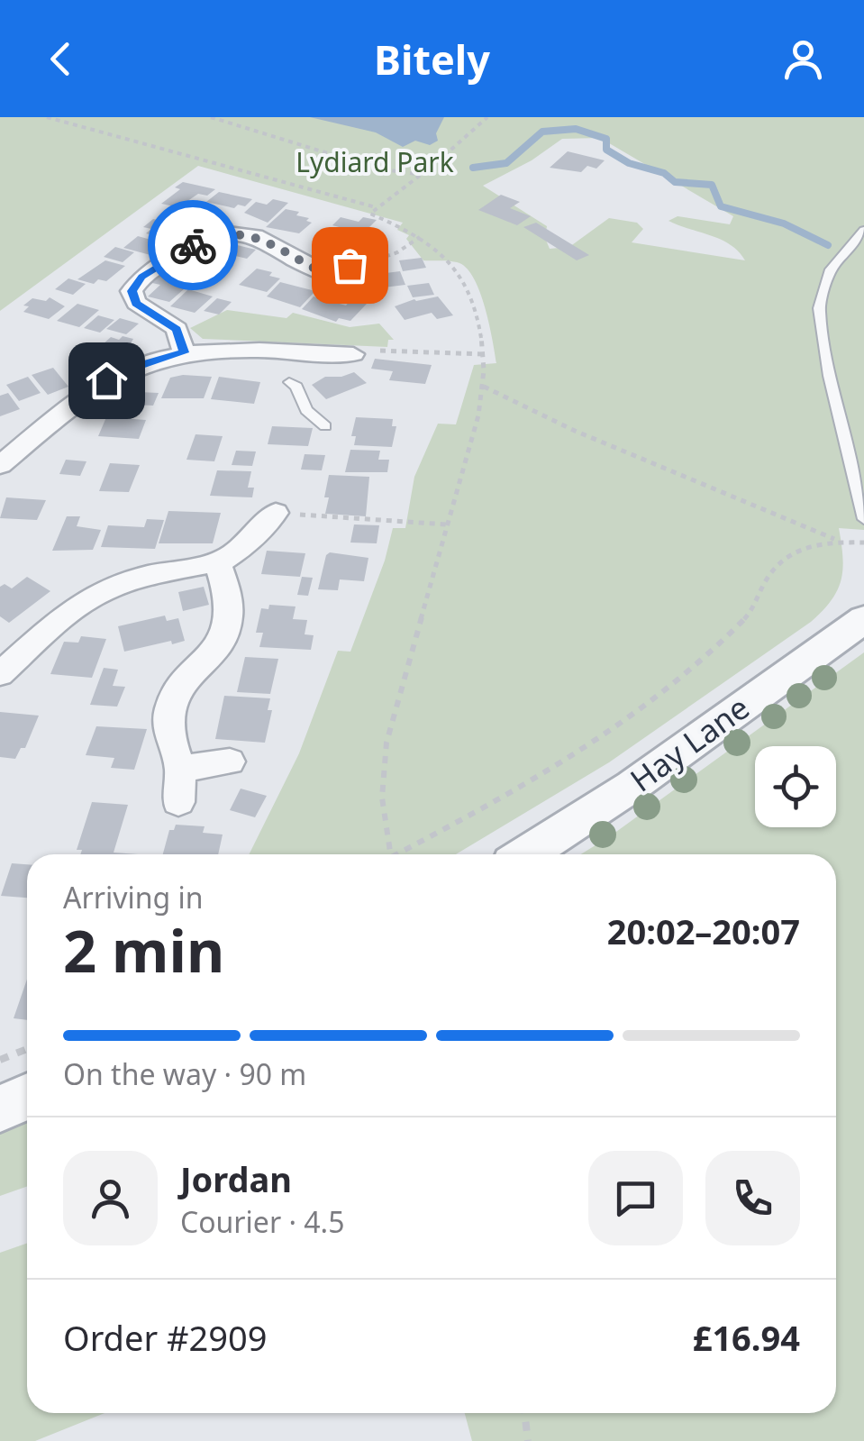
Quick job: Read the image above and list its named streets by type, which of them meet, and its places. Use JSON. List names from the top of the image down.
{
  "streets": {
    "street": ["Hay Lane"]
  },
  "parks": ["Lydiard Park"],
  "page": {
    "header": "Bitely",
    "heading": ["2 min", "Arriving in", "20:02–20:07"],
    "panel": [
      "Jordan",
      "Courier · 4.5",
      "Order #2909",
      "£16.94"
    ],
    "bar": "On the way · 90 m"
  }
}
